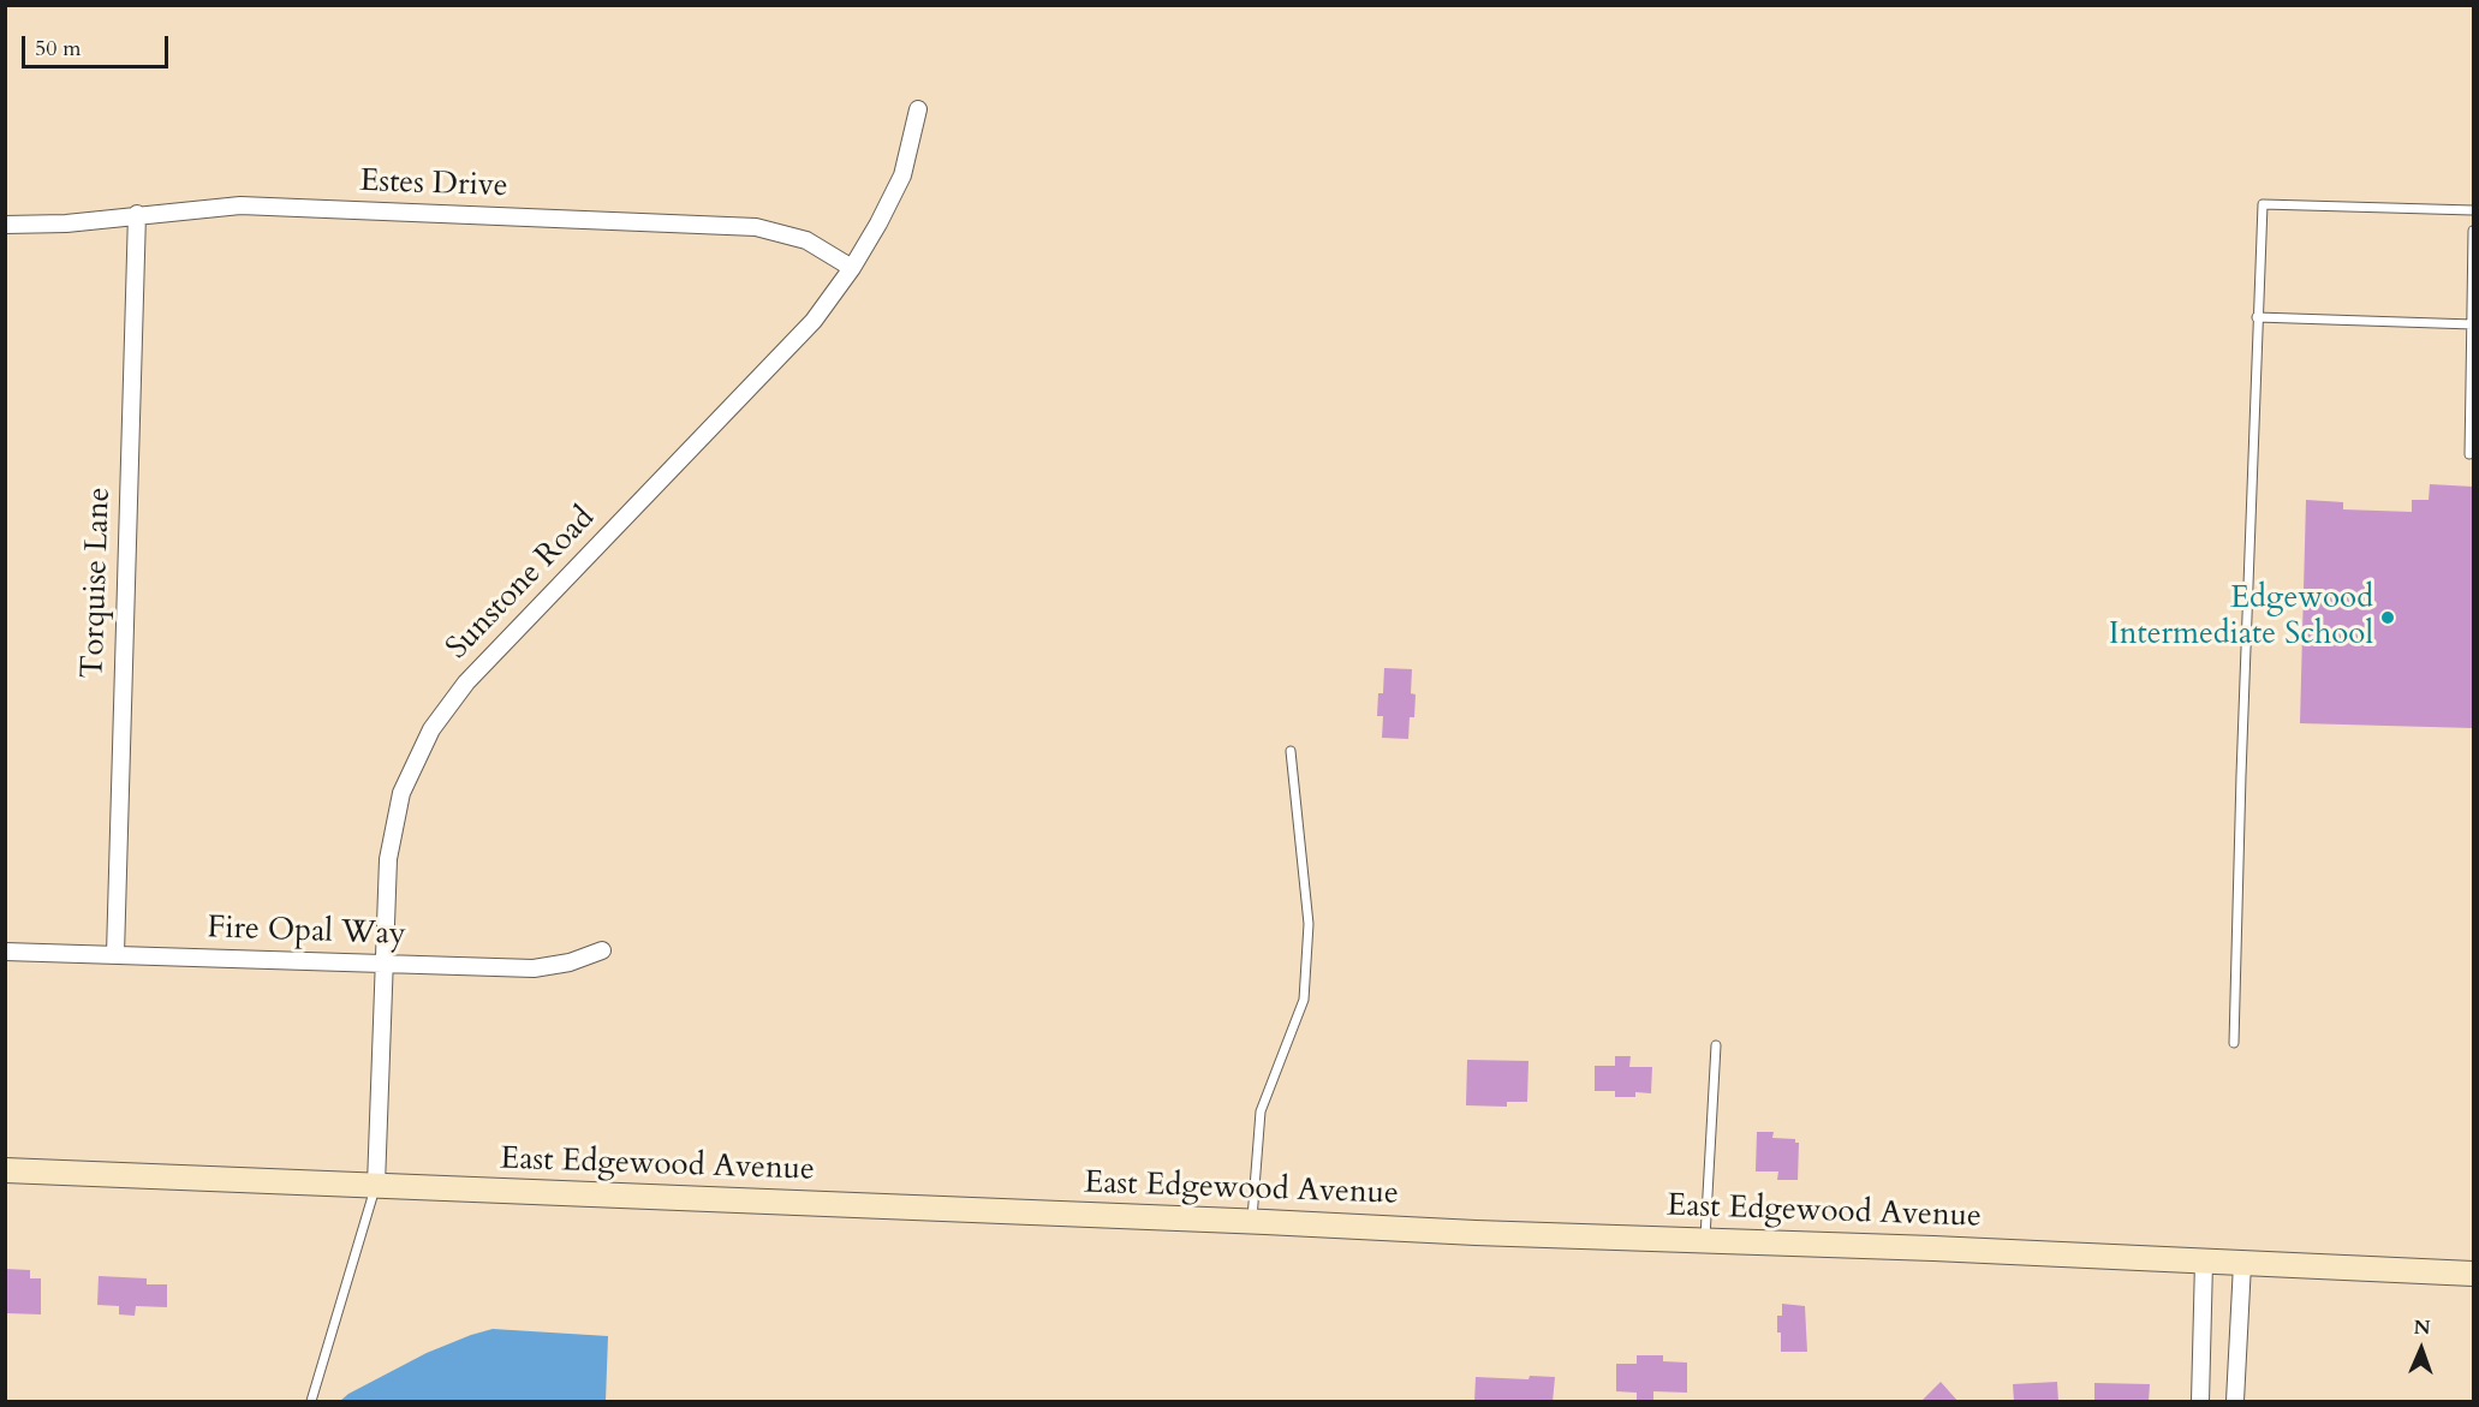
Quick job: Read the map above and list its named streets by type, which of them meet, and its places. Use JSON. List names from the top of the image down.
{
  "streets": {
    "main road": ["East Edgewood Avenue"],
    "street": [
      "Estes Drive",
      "Torquise Lane",
      "Sunstone Road",
      "Fire Opal Way"
    ]
  },
  "crossings": [
    ["Estes Drive", "Torquise Lane"],
    ["Estes Drive", "Sunstone Road"],
    ["Torquise Lane", "Fire Opal Way"],
    ["Sunstone Road", "Fire Opal Way"],
    ["Sunstone Road", "East Edgewood Avenue"]
  ],
  "places": ["Edgewood Intermediate School"],
  "scale_bar": "50 m",
  "north": "top"
}
